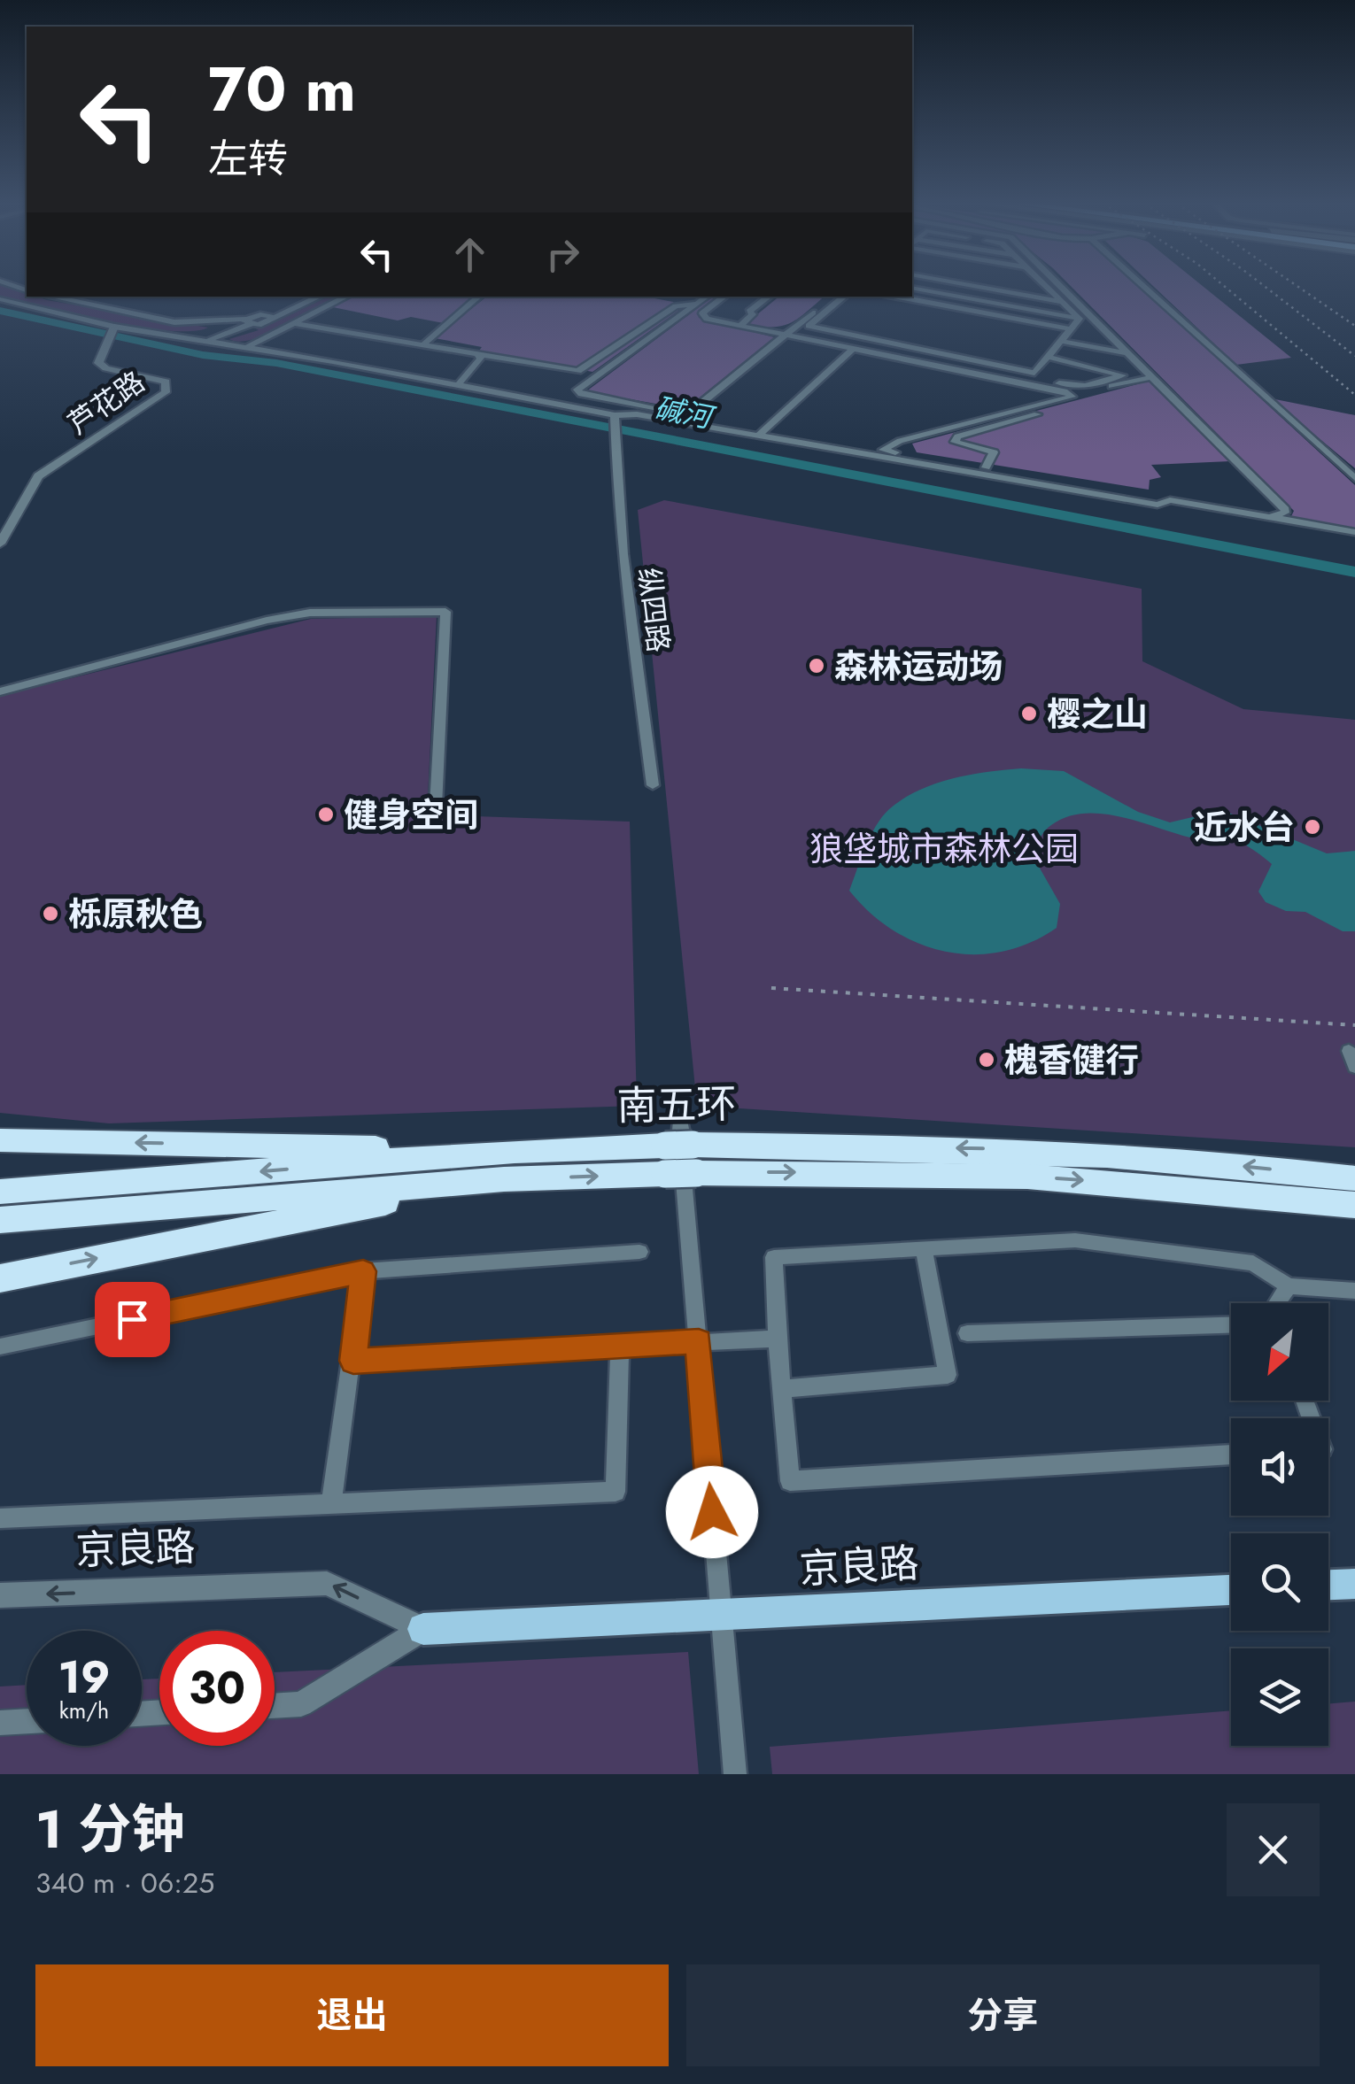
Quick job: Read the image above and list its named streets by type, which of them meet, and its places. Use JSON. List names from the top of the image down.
{
  "streets": {
    "highway": ["南五环"],
    "main road": ["京良路"],
    "street": ["芦花路", "纵四路"]
  },
  "water": ["碱河"],
  "parks": ["狼垡城市森林公园"],
  "places": [
    "森林运动场",
    "樱之山",
    "健身空间",
    "近水台",
    "栎原秋色",
    "槐香健行"
  ],
  "north": "bottom left",
  "page": {
    "turn": ["70 m", "左转"],
    "speed": "19 km/h",
    "limit": "30",
    "heading": ["1 分钟", "340 m · 06:25"],
    "buttons": ["退出", "分享"]
  }
}
